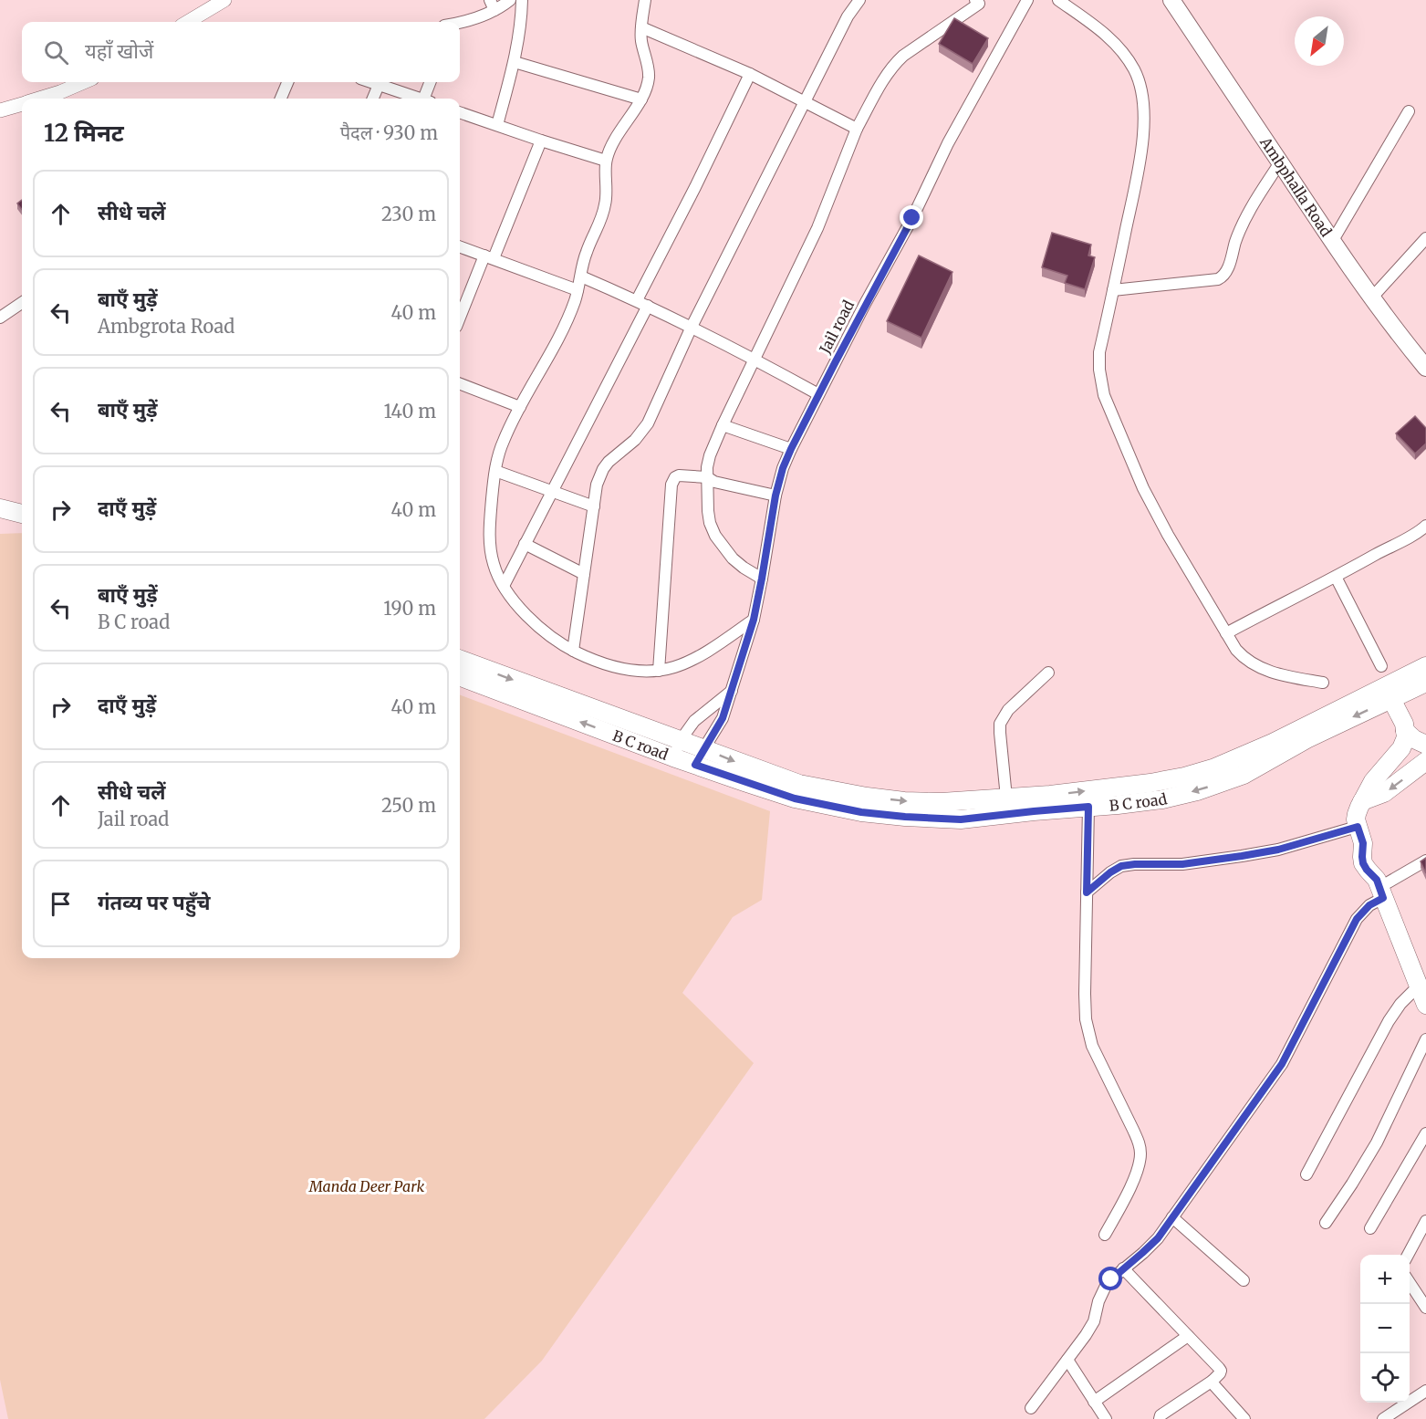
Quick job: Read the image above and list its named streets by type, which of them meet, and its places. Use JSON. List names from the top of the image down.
{
  "streets": {
    "main road": ["Ambphalla Road", "B C road"],
    "street": ["Jail road"]
  },
  "crossings": [
    ["Jail road", "B C road"]
  ],
  "parks": ["Manda Deer Park"],
  "north": "bottom left",
  "page": {
    "search": "यहाँ खोजें",
    "heading": ["12 मिनट", "पैदल · 930 m"],
    "list": [
      ["सीधे चलें", "230 m"],
      ["बाएँ मुड़ें", "Ambgrota Road", "40 m"],
      ["बाएँ मुड़ें", "140 m"],
      ["दाएँ मुड़ें", "40 m"],
      ["बाएँ मुड़ें", "B C road", "190 m"],
      ["दाएँ मुड़ें", "40 m"],
      ["सीधे चलें", "Jail road", "250 m"],
      "गंतव्य पर पहुँचे"
    ],
    "map_buttons": ["+", "−"]
  }
}
